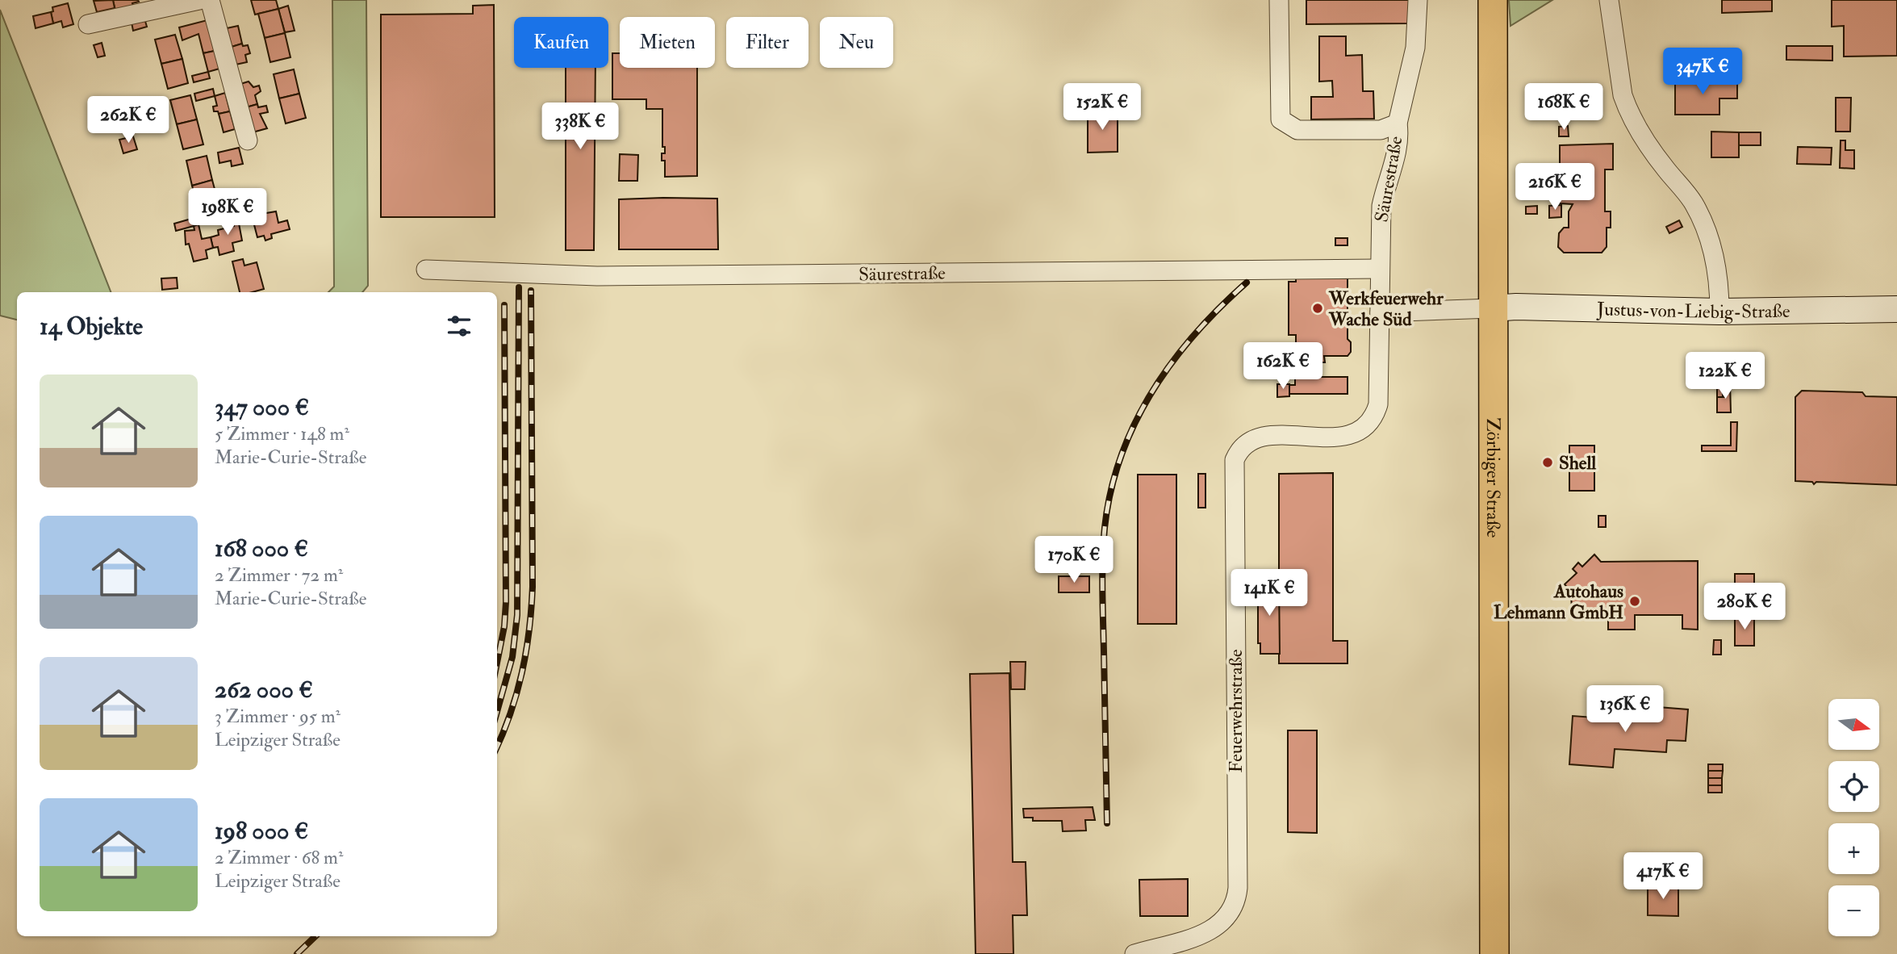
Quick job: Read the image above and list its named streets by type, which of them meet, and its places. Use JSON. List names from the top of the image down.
{
  "streets": {
    "main road": ["Zörbiger Straße"],
    "street": ["Säurestraße", "Justus-von-Liebig-Straße", "Feuerwehrstraße"]
  },
  "crossings": [
    ["Säurestraße", "Feuerwehrstraße"],
    ["Justus-von-Liebig-Straße", "Zörbiger Straße"]
  ],
  "places": ["Werkfeuerwehr Wache Süd", "Shell", "Autohaus Lehmann GmbH"],
  "north": "right",
  "page": {
    "chip": [
      "Kaufen",
      "Mieten",
      "Filter",
      "Neu"
    ],
    "price": [
      "347K €",
      "152K €",
      "168K €",
      "262K €",
      "338K €",
      "216K €",
      "198K €",
      "162K €",
      "122K €",
      "170K €",
      "141K €",
      "280K €",
      "136K €",
      "417K €"
    ],
    "heading": "14 Objekte",
    "list": [
      {
        "name": "347 000 €",
        "note": "5 Zimmer · 148 m² · Marie-Curie-Straße"
      },
      {
        "name": "168 000 €",
        "note": "2 Zimmer · 72 m² · Marie-Curie-Straße"
      },
      {
        "name": "262 000 €",
        "note": "3 Zimmer · 95 m² · Leipziger Straße"
      },
      {
        "name": "198 000 €",
        "note": "2 Zimmer · 68 m² · Leipziger Straße"
      }
    ],
    "map_buttons": ["+", "−"]
  }
}
